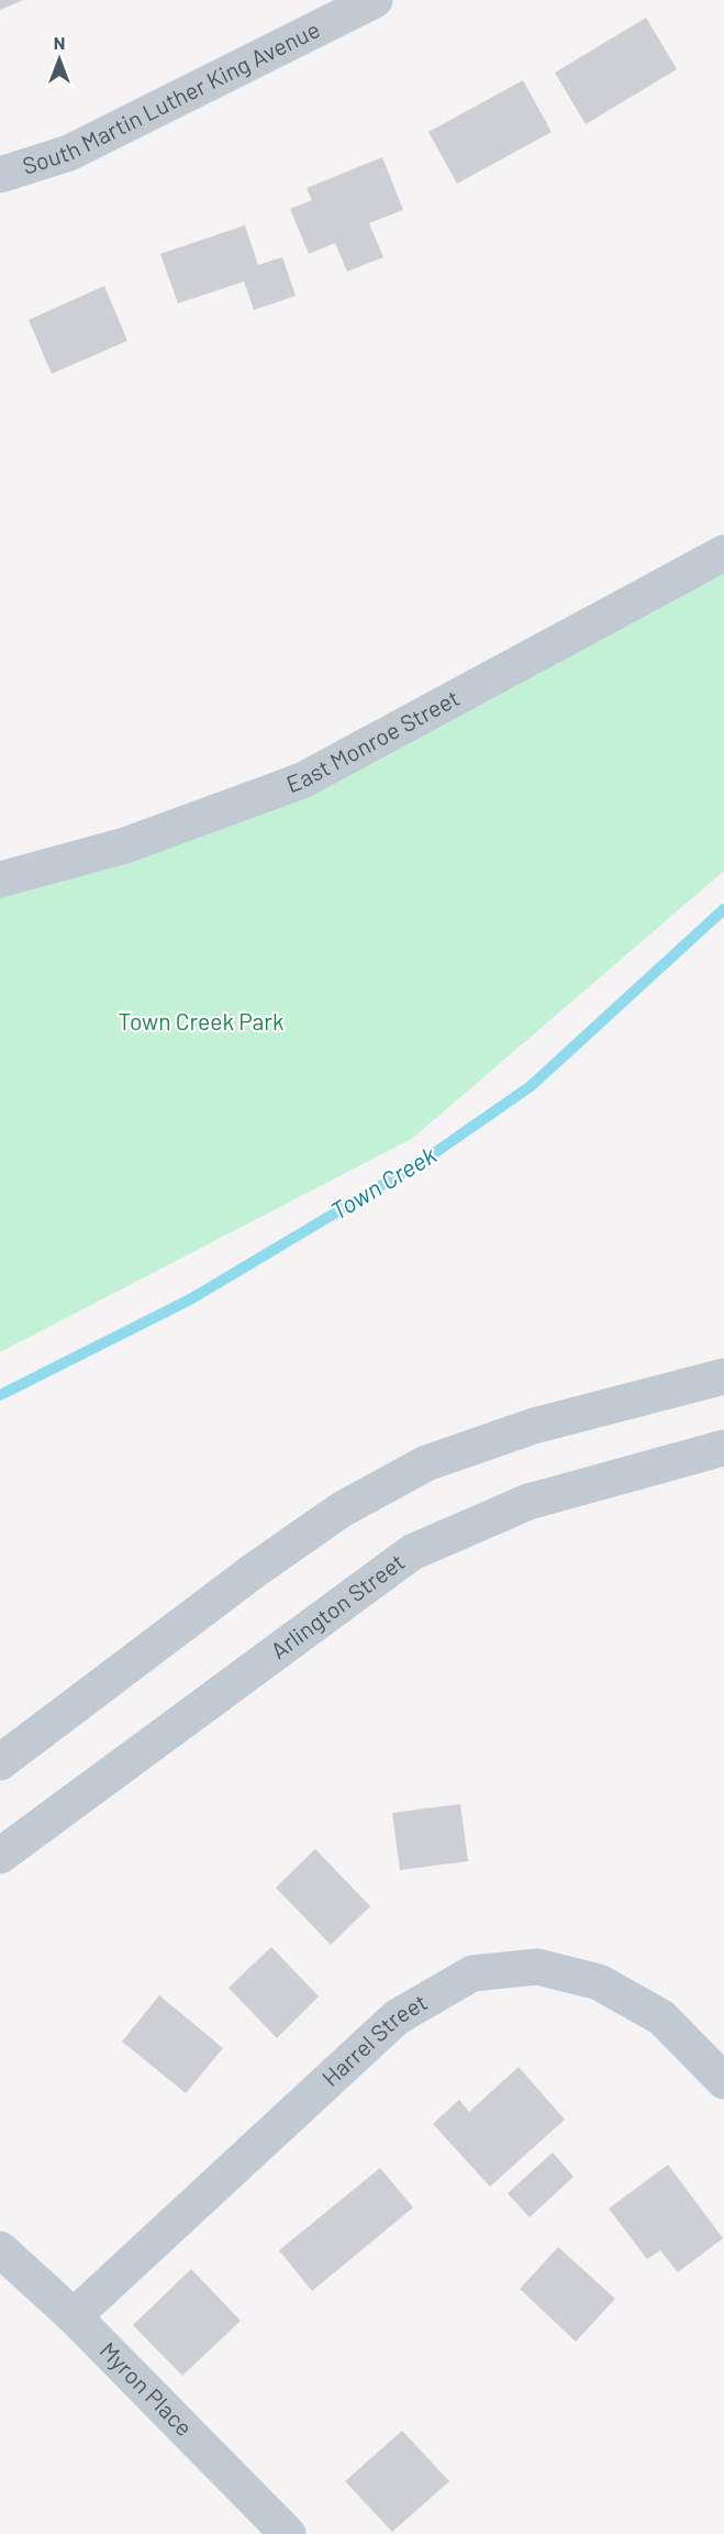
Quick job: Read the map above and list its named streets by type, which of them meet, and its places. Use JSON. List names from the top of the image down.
{
  "streets": {
    "street": [
      "South Martin Luther King Avenue",
      "East Monroe Street",
      "Arlington Street",
      "Harrel Street",
      "Myron Place"
    ]
  },
  "crossings": [
    ["Harrel Street", "Myron Place"]
  ],
  "water": ["Town Creek"],
  "parks": ["Town Creek Park"],
  "north": "top"
}
